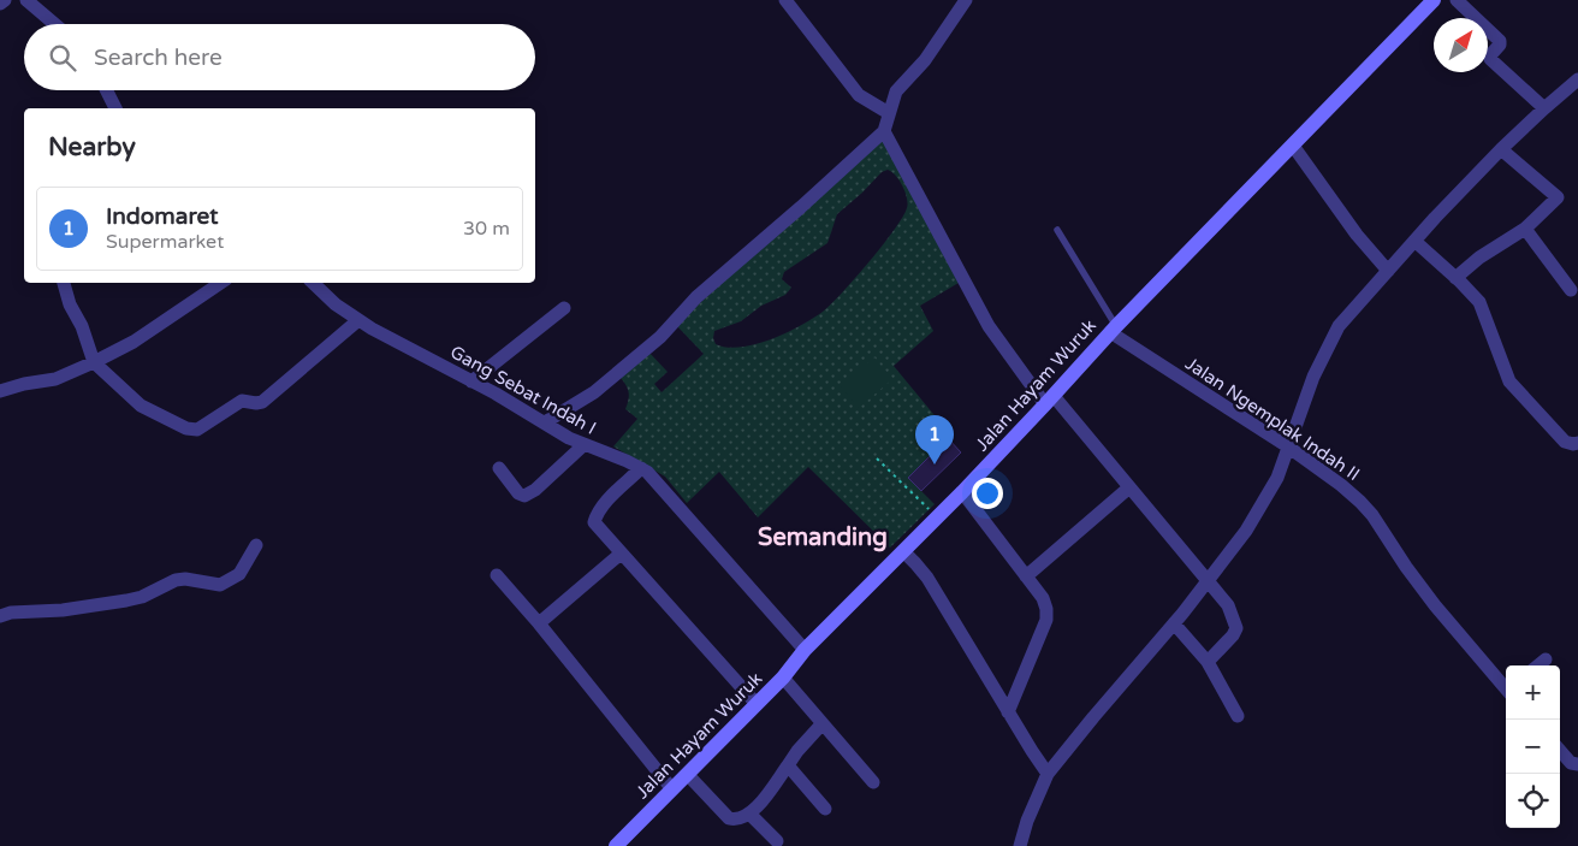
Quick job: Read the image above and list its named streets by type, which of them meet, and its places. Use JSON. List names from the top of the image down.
{
  "streets": {
    "main road": ["Jalan Hayam Wuruk"],
    "street": ["Gang Sebat Indah I", "Jalan Ngemplak Indah II"]
  },
  "crossings": [
    ["Jalan Hayam Wuruk", "Gang Sebat Indah I"],
    ["Jalan Hayam Wuruk", "Jalan Ngemplak Indah II"]
  ],
  "districts": ["Semanding"],
  "north": "top right",
  "page": {
    "search": "Search here",
    "heading": "Nearby",
    "list": [
      {
        "mark": "1",
        "name": "Indomaret",
        "note": "Supermarket",
        "value": "30 m"
      }
    ],
    "pins": "1",
    "map_buttons": ["+", "−"]
  }
}
